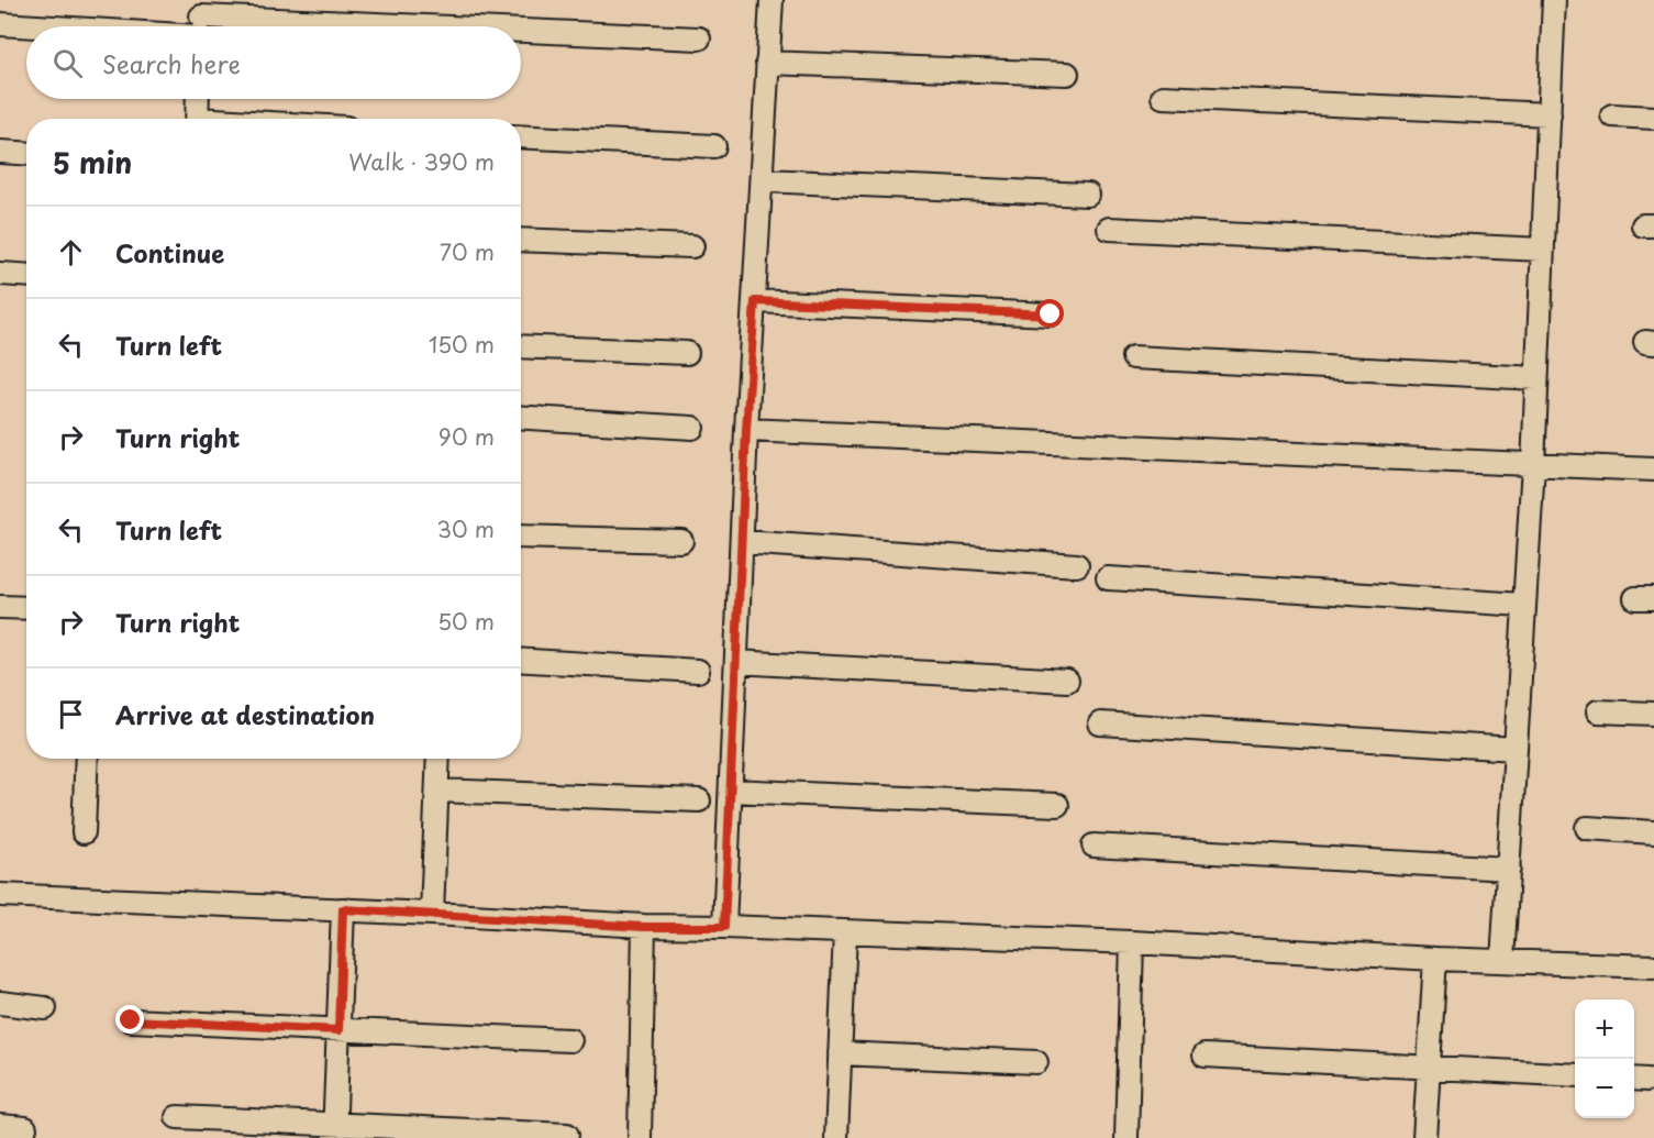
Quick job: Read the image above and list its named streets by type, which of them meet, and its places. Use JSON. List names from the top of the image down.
{
  "page": {
    "search": "Search here",
    "heading": ["5 min", "Walk · 390 m"],
    "list": [
      ["Continue", "70 m"],
      ["Turn left", "150 m"],
      ["Turn right", "90 m"],
      ["Turn left", "30 m"],
      ["Turn right", "50 m"],
      "Arrive at destination"
    ],
    "map_buttons": ["+", "−"]
  }
}
